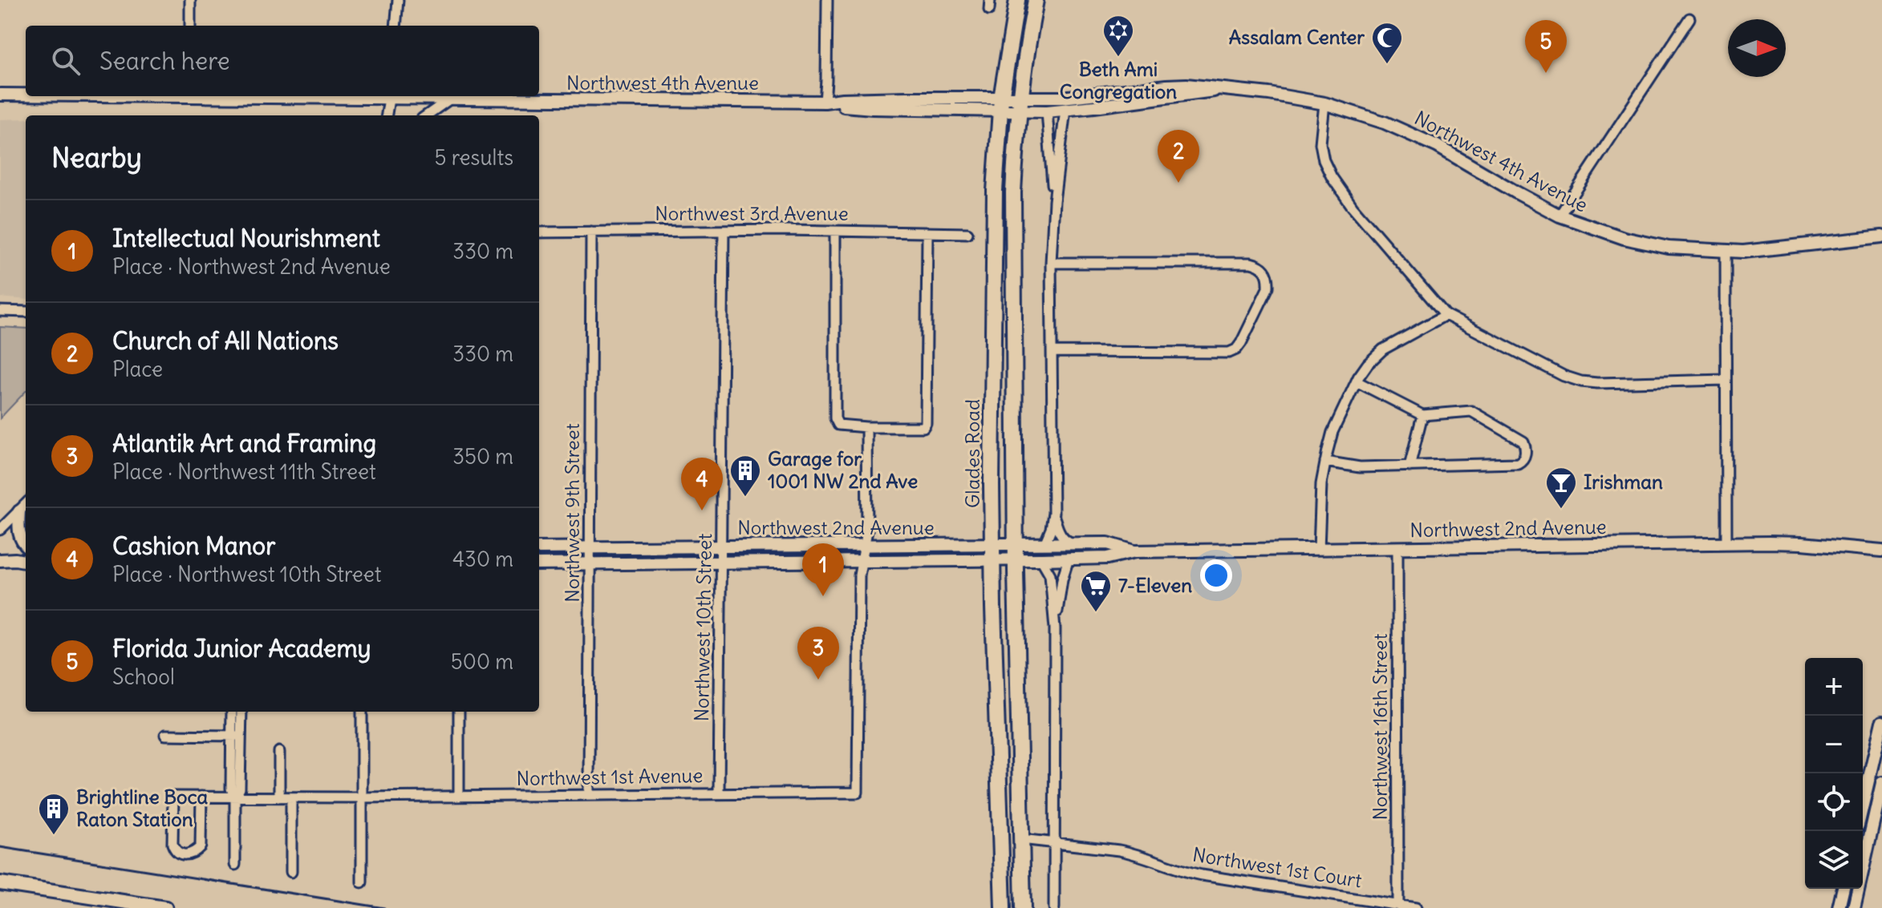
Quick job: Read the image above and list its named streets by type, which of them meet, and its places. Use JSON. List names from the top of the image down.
{
  "streets": {
    "main road": ["Glades Road"],
    "street": [
      "Northwest 4th Avenue",
      "Northwest 3rd Avenue",
      "Northwest 9th Street",
      "Northwest 2nd Avenue",
      "Northwest 10th Street",
      "Northwest 16th Street",
      "Northwest 1st Avenue",
      "Northwest 1st Court"
    ]
  },
  "crossings": [
    ["Northwest 4th Avenue", "Glades Road"],
    ["Northwest 3rd Avenue", "Northwest 9th Street"],
    ["Northwest 3rd Avenue", "Northwest 10th Street"],
    ["Glades Road", "Northwest 2nd Avenue"],
    ["Northwest 9th Street", "Northwest 2nd Avenue"],
    ["Northwest 9th Street", "Northwest 1st Avenue"],
    ["Northwest 2nd Avenue", "Northwest 10th Street"],
    ["Northwest 2nd Avenue", "Northwest 16th Street"],
    ["Northwest 2nd Avenue", "Northwest 1st Avenue"],
    ["Northwest 10th Street", "Northwest 1st Avenue"],
    ["Northwest 16th Street", "Northwest 1st Court"]
  ],
  "places": {
    "synagogue": ["Beth Ami Congregation"],
    "mosque": ["Assalam Center"],
    "building": ["Garage for 1001 NW 2nd Ave", "Brightline Boca Raton Station"],
    "bar": ["Irishman"],
    "supermarket": ["7-Eleven"]
  },
  "north": "right",
  "page": {
    "pins": [
      "5",
      "2",
      "4",
      "1",
      "3"
    ],
    "search": "Search here",
    "heading": ["Nearby", "5 results"],
    "list": [
      {
        "mark": "1",
        "name": "Intellectual Nourishment",
        "note": "Place · Northwest 2nd Avenue",
        "value": "330 m"
      },
      {
        "mark": "2",
        "name": "Church of All Nations",
        "note": "Place",
        "value": "330 m"
      },
      {
        "mark": "3",
        "name": "Atlantik Art and Framing",
        "note": "Place · Northwest 11th Street",
        "value": "350 m"
      },
      {
        "mark": "4",
        "name": "Cashion Manor",
        "note": "Place · Northwest 10th Street",
        "value": "430 m"
      },
      {
        "mark": "5",
        "name": "Florida Junior Academy",
        "note": "School",
        "value": "500 m"
      }
    ],
    "map_buttons": ["+", "−"]
  }
}
